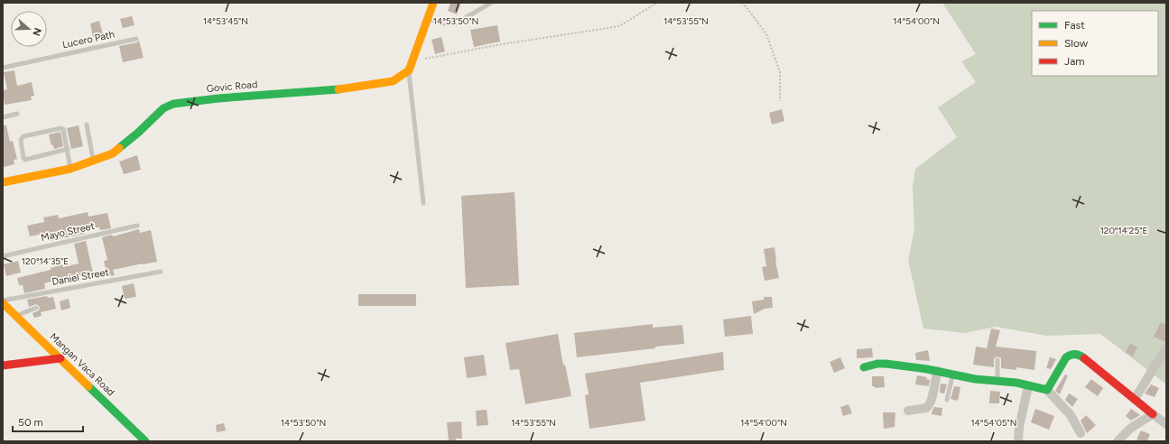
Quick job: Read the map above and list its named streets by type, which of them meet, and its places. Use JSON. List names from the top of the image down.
{
  "streets": {
    "street": ["Govic Road", "Mangan Vaca Road"],
    "lane": ["Lucero Path", "Mayo Street", "Daniel Street"]
  },
  "legend": ["Fast", "Slow", "Jam"],
  "scale_bar": "50 m",
  "north": "right",
  "coordinates": [
    "14°53'45\"N",
    "14°53'50\"N",
    "14°53'55\"N",
    "14°54'00\"N",
    "120°14'25\"E",
    "120°14'35\"E",
    "14°54'05\"N"
  ]
}
